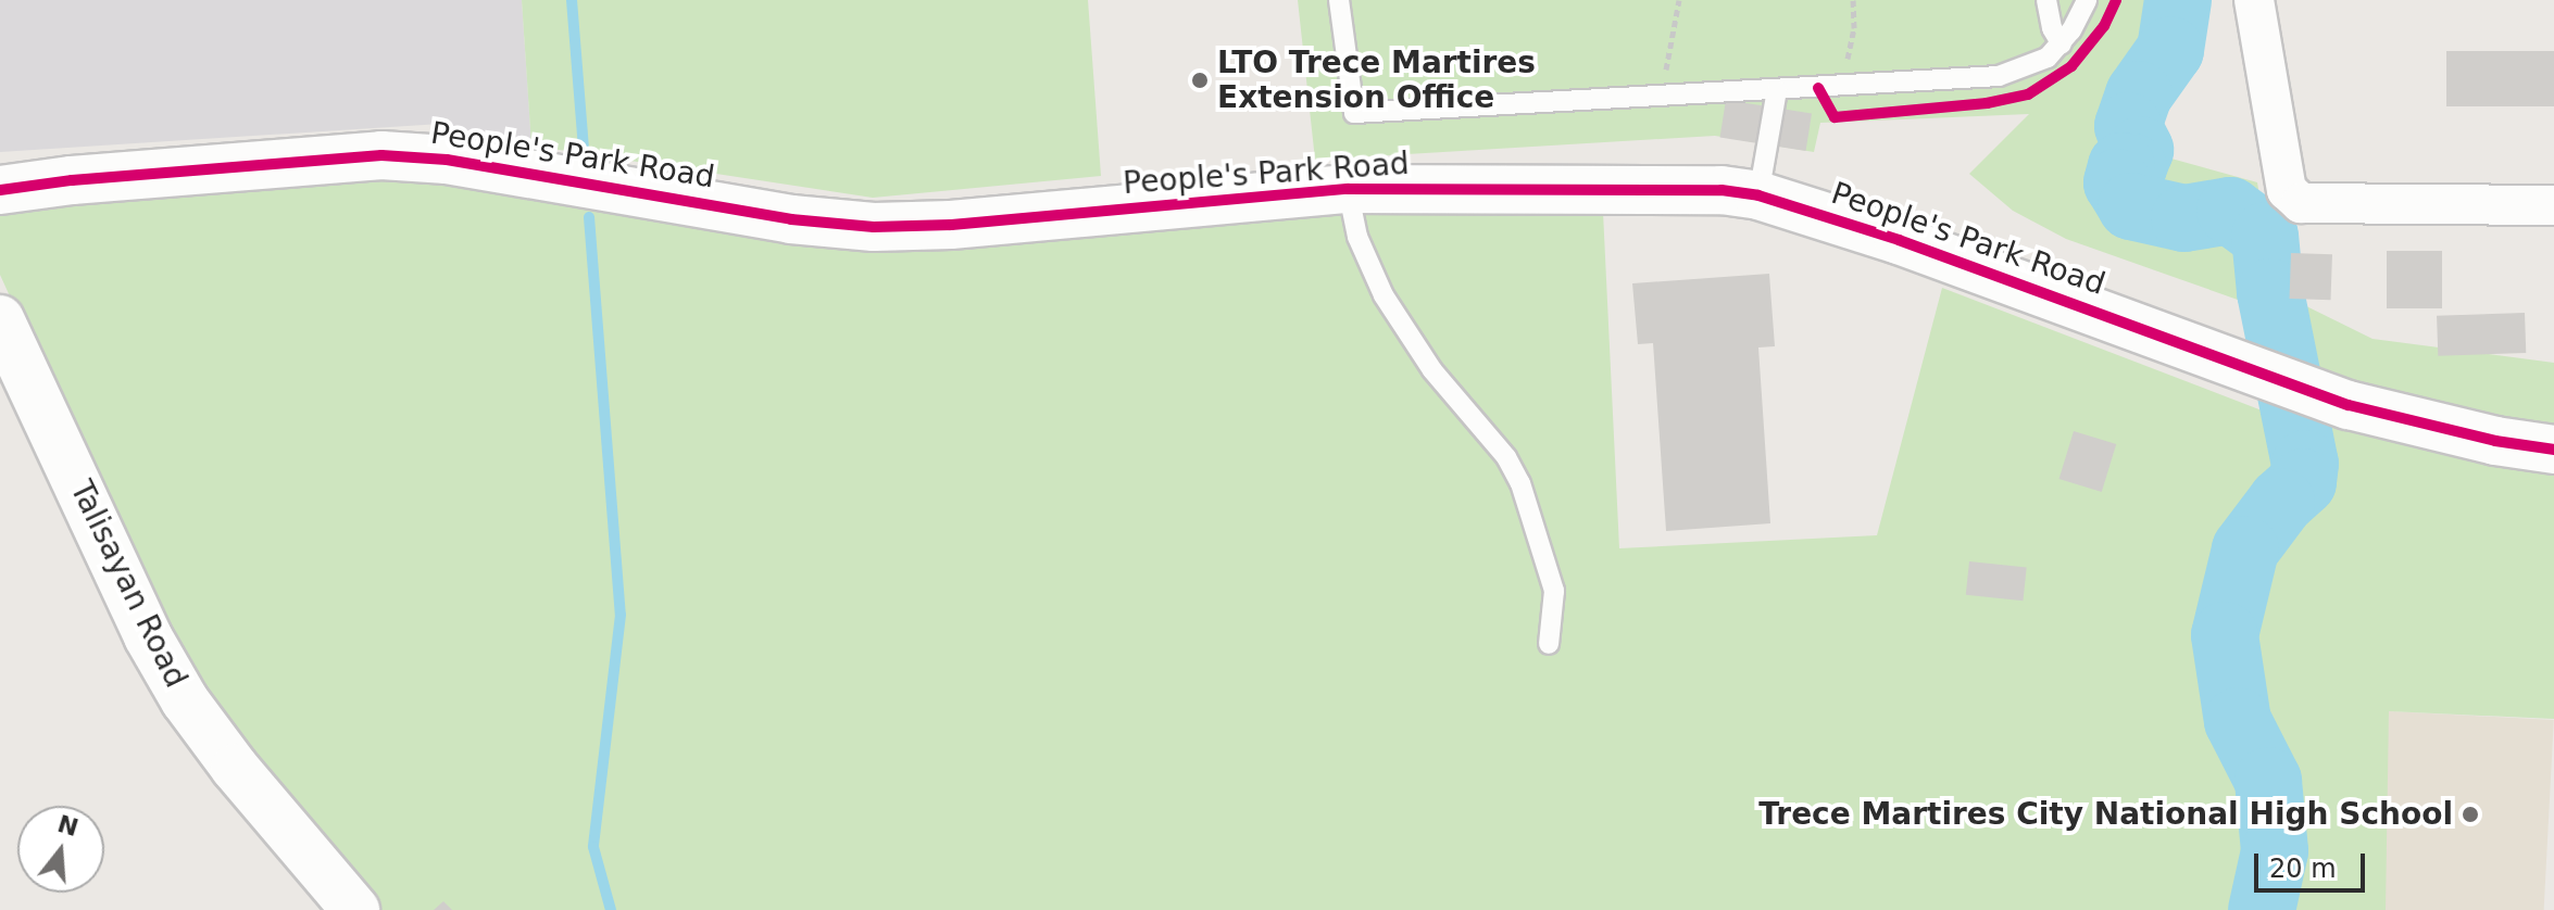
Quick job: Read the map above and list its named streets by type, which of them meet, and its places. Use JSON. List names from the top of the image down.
{
  "streets": {
    "street": ["People's Park Road", "Talisayan Road"]
  },
  "places": ["LTO Trece Martires Extension Office", "Trece Martires City National High School"],
  "scale_bar": "20 m",
  "north": "top"
}
